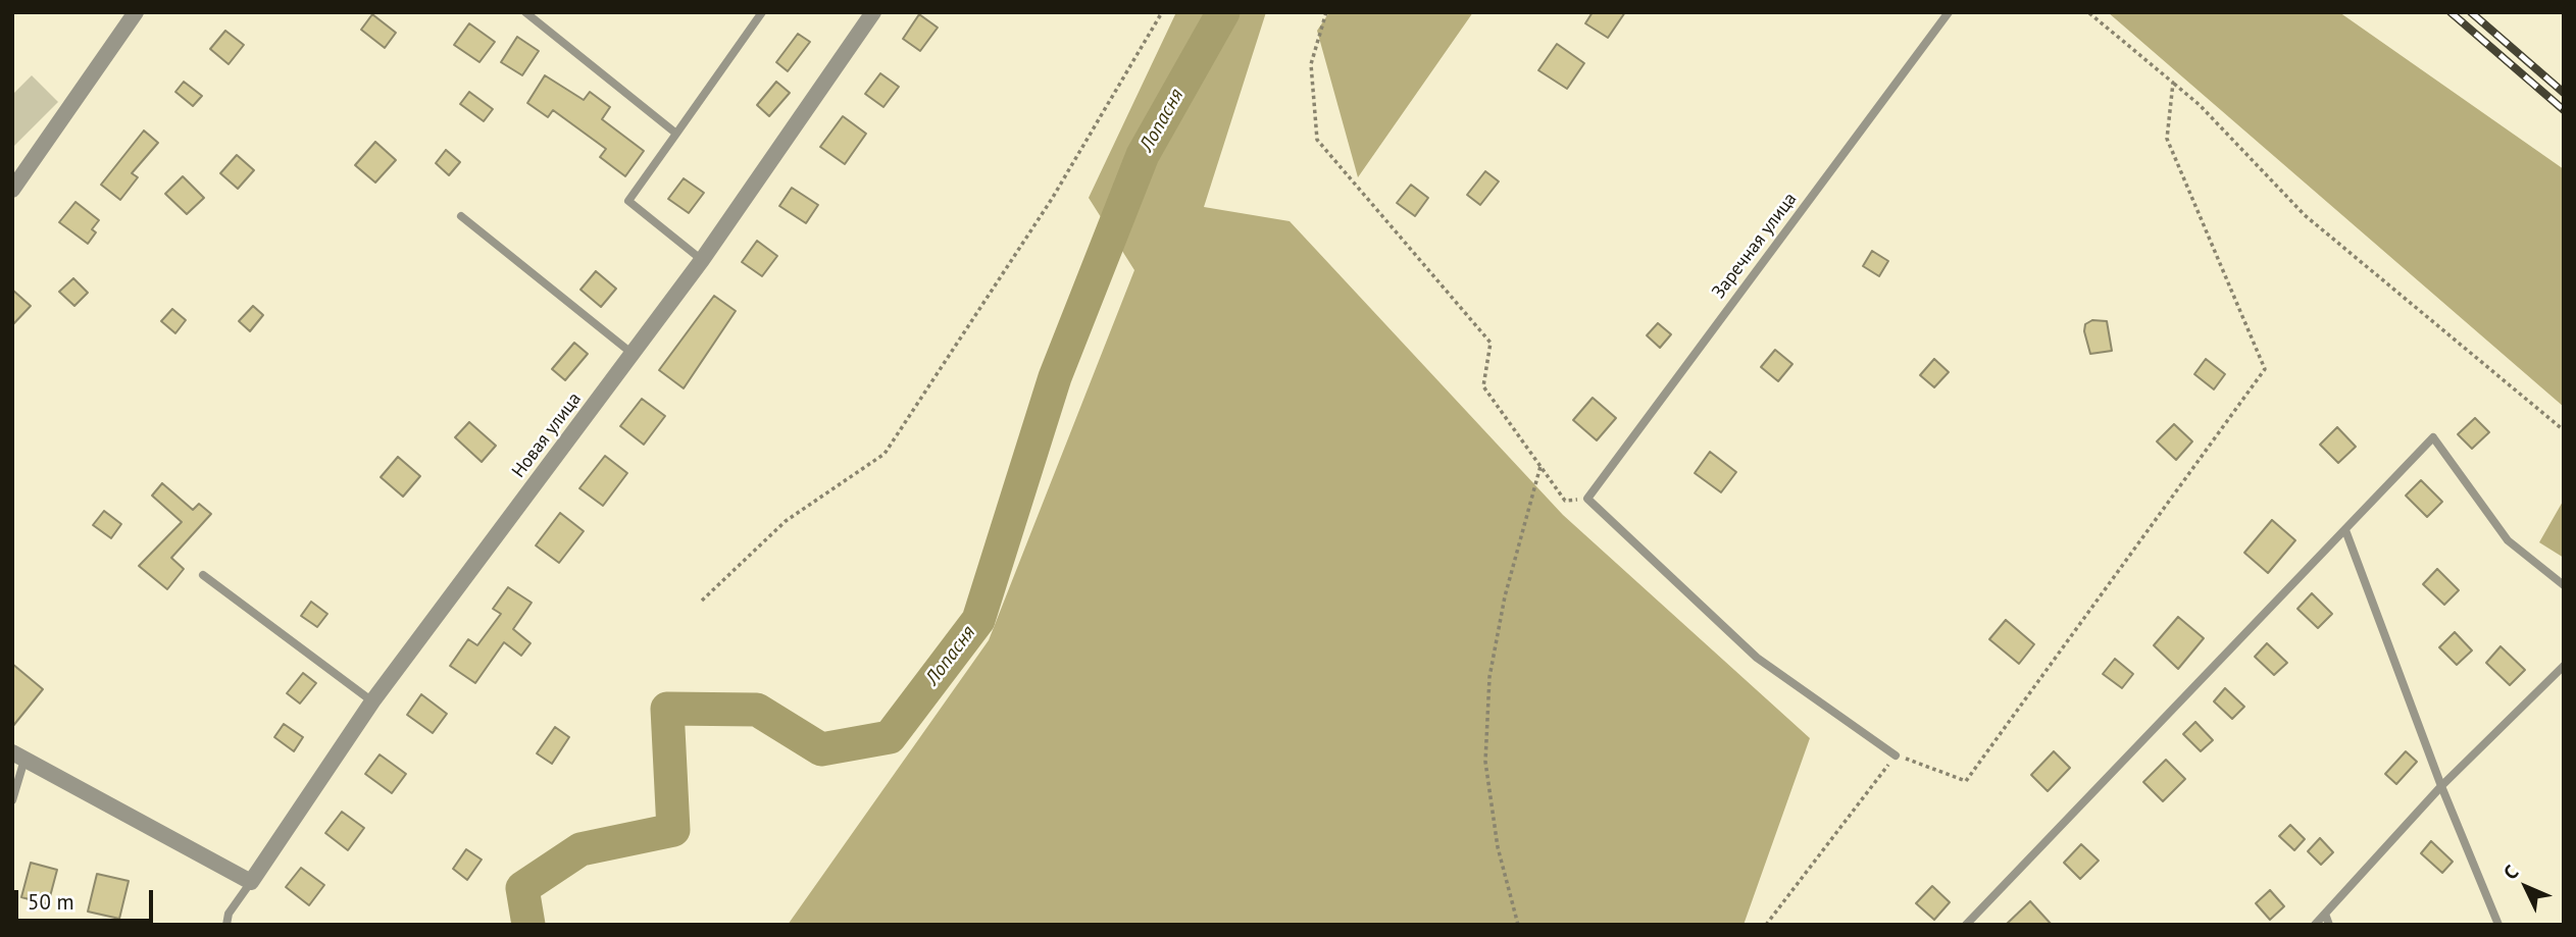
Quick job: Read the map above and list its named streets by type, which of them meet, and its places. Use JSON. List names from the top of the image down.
{
  "streets": {
    "street": ["Новая улица"],
    "lane": ["Заречная улица"]
  },
  "water": ["Лопасня"],
  "scale_bar": "50 m",
  "north": "top left"
}
